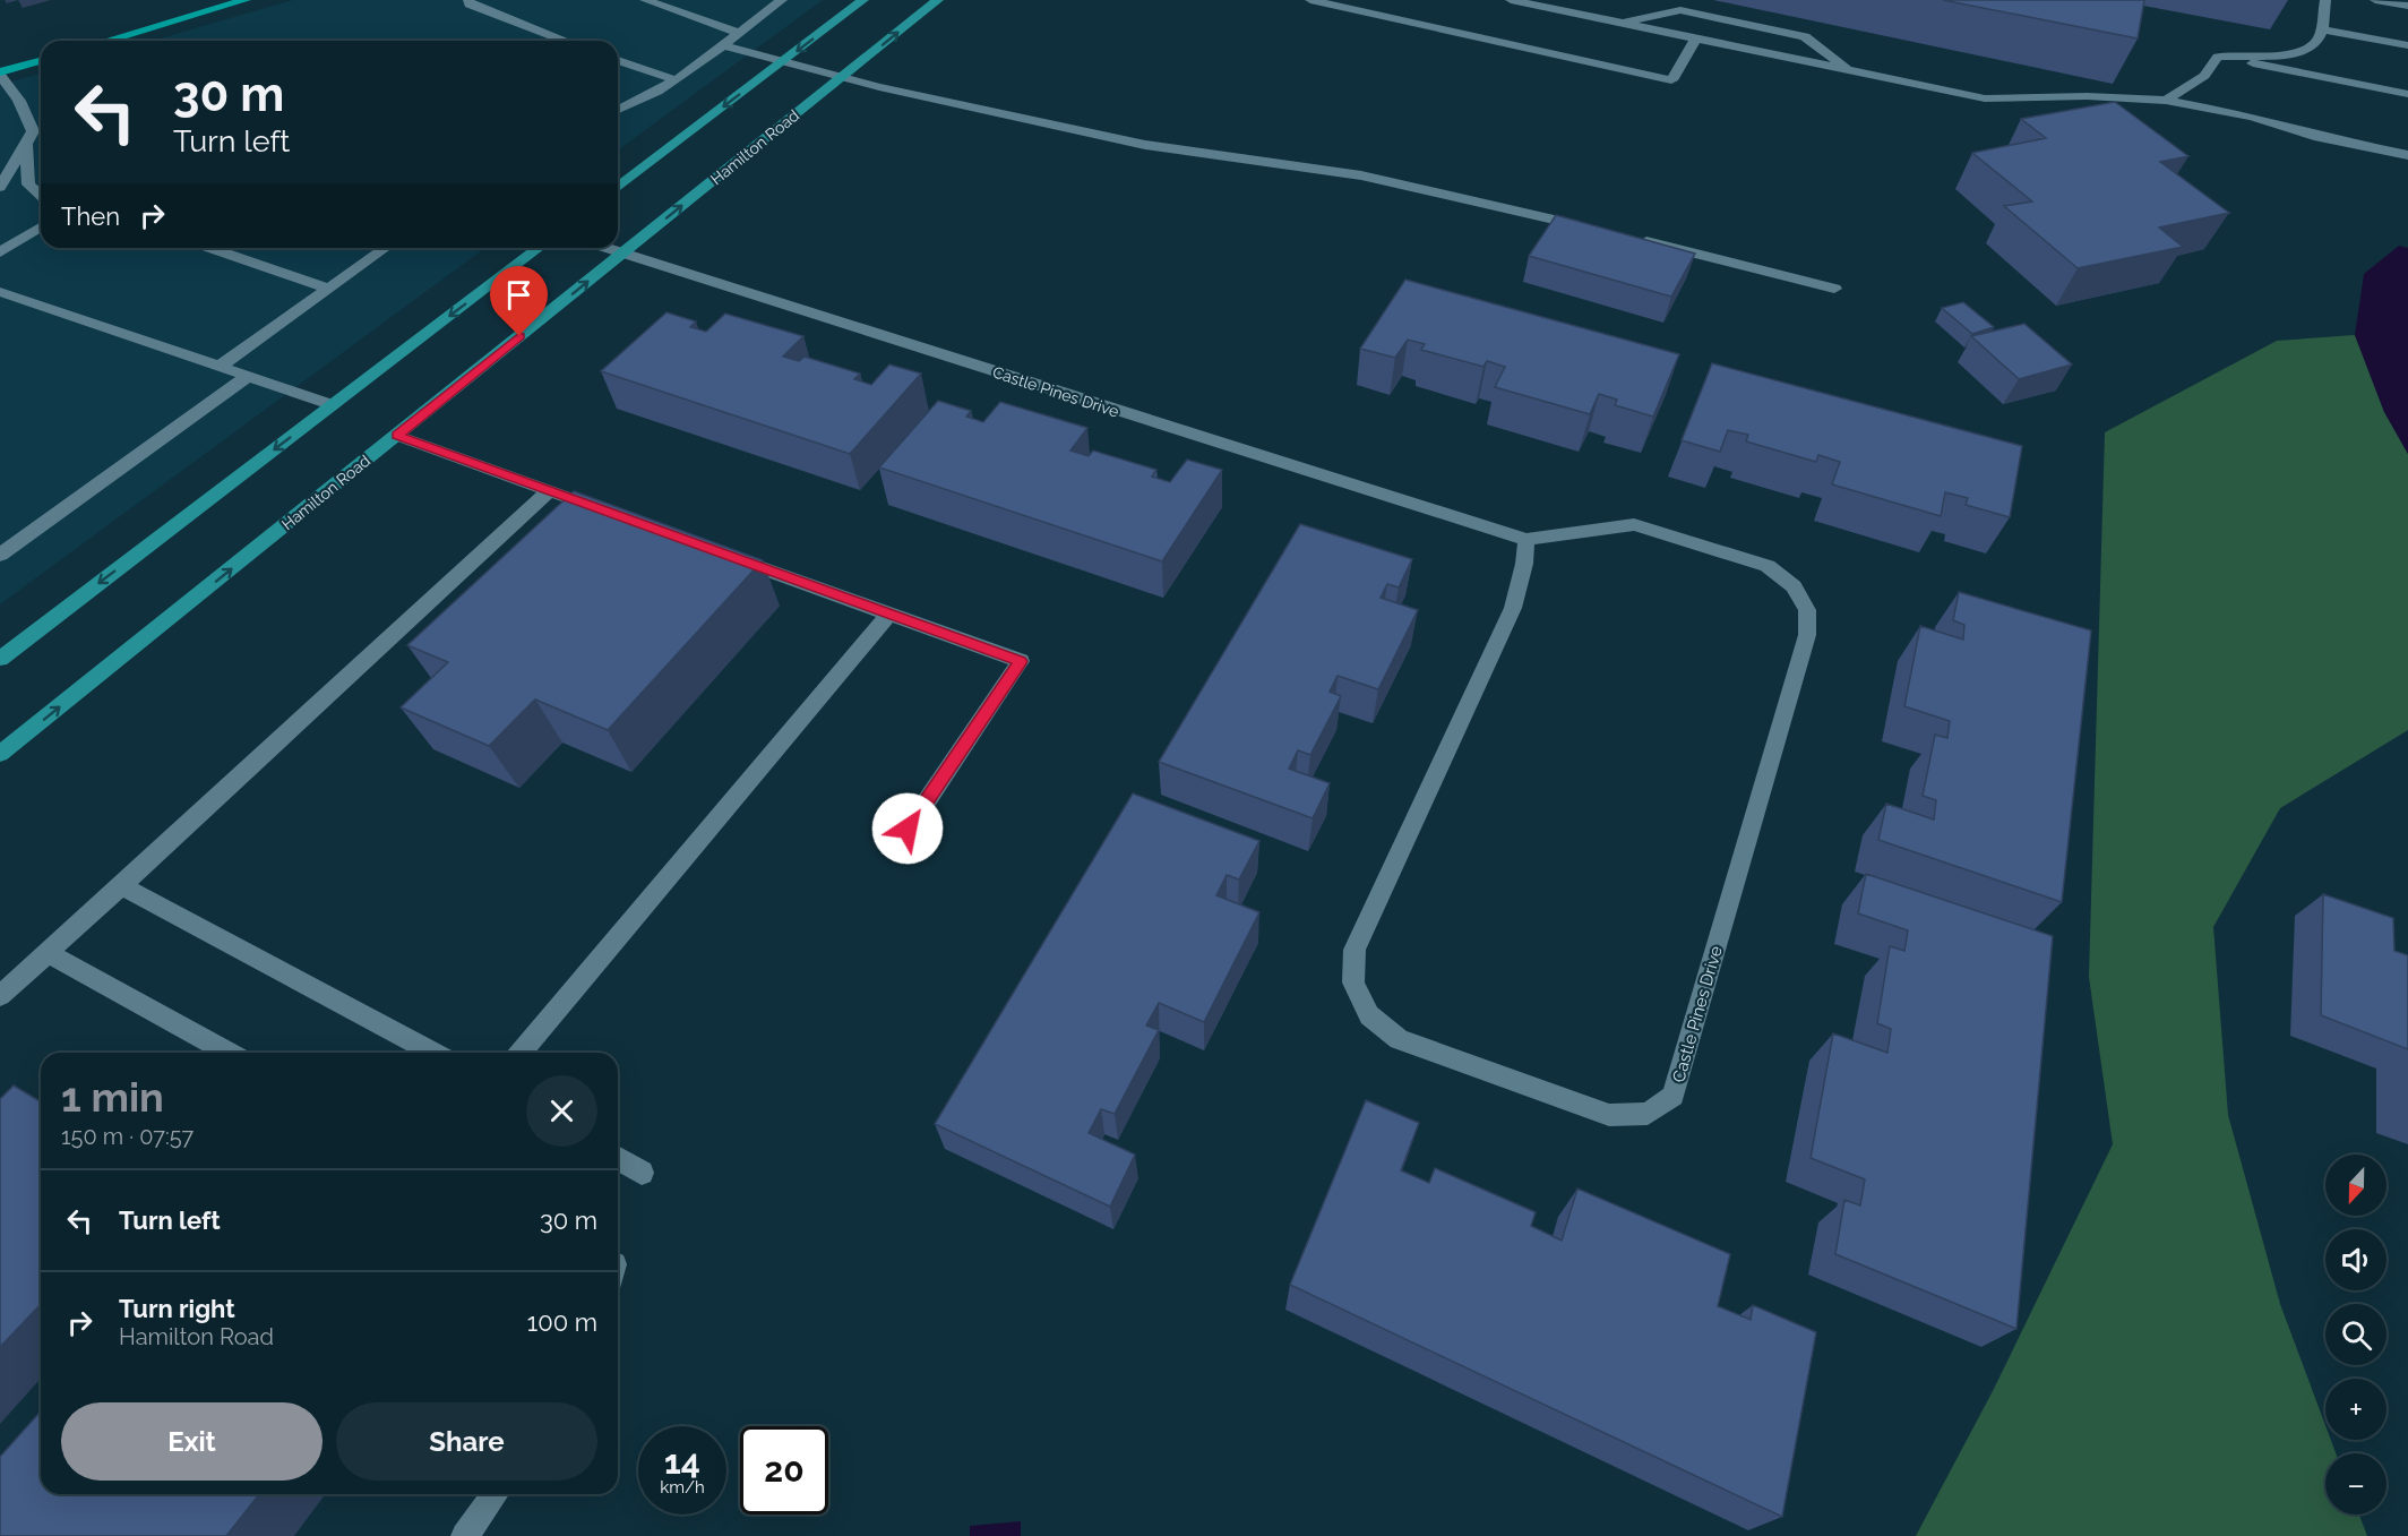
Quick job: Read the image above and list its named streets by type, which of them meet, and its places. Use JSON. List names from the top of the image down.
{
  "streets": {
    "main road": ["Hamilton Road"],
    "street": ["Castle Pines Drive"]
  },
  "crossings": [
    ["Hamilton Road", "Castle Pines Drive"]
  ],
  "north": "bottom",
  "page": {
    "turn": ["30 m", "Turn left"],
    "then": "Then",
    "heading": ["1 min", "150 m · 07:57"],
    "map_buttons": ["+", "−"],
    "list": [
      {
        "name": "Turn left",
        "value": "30 m"
      },
      {
        "name": "Turn right",
        "note": "Hamilton Road",
        "value": "100 m"
      }
    ],
    "buttons": ["Exit", "Share"],
    "speed": "14 km/h",
    "limit": "20"
  }
}
